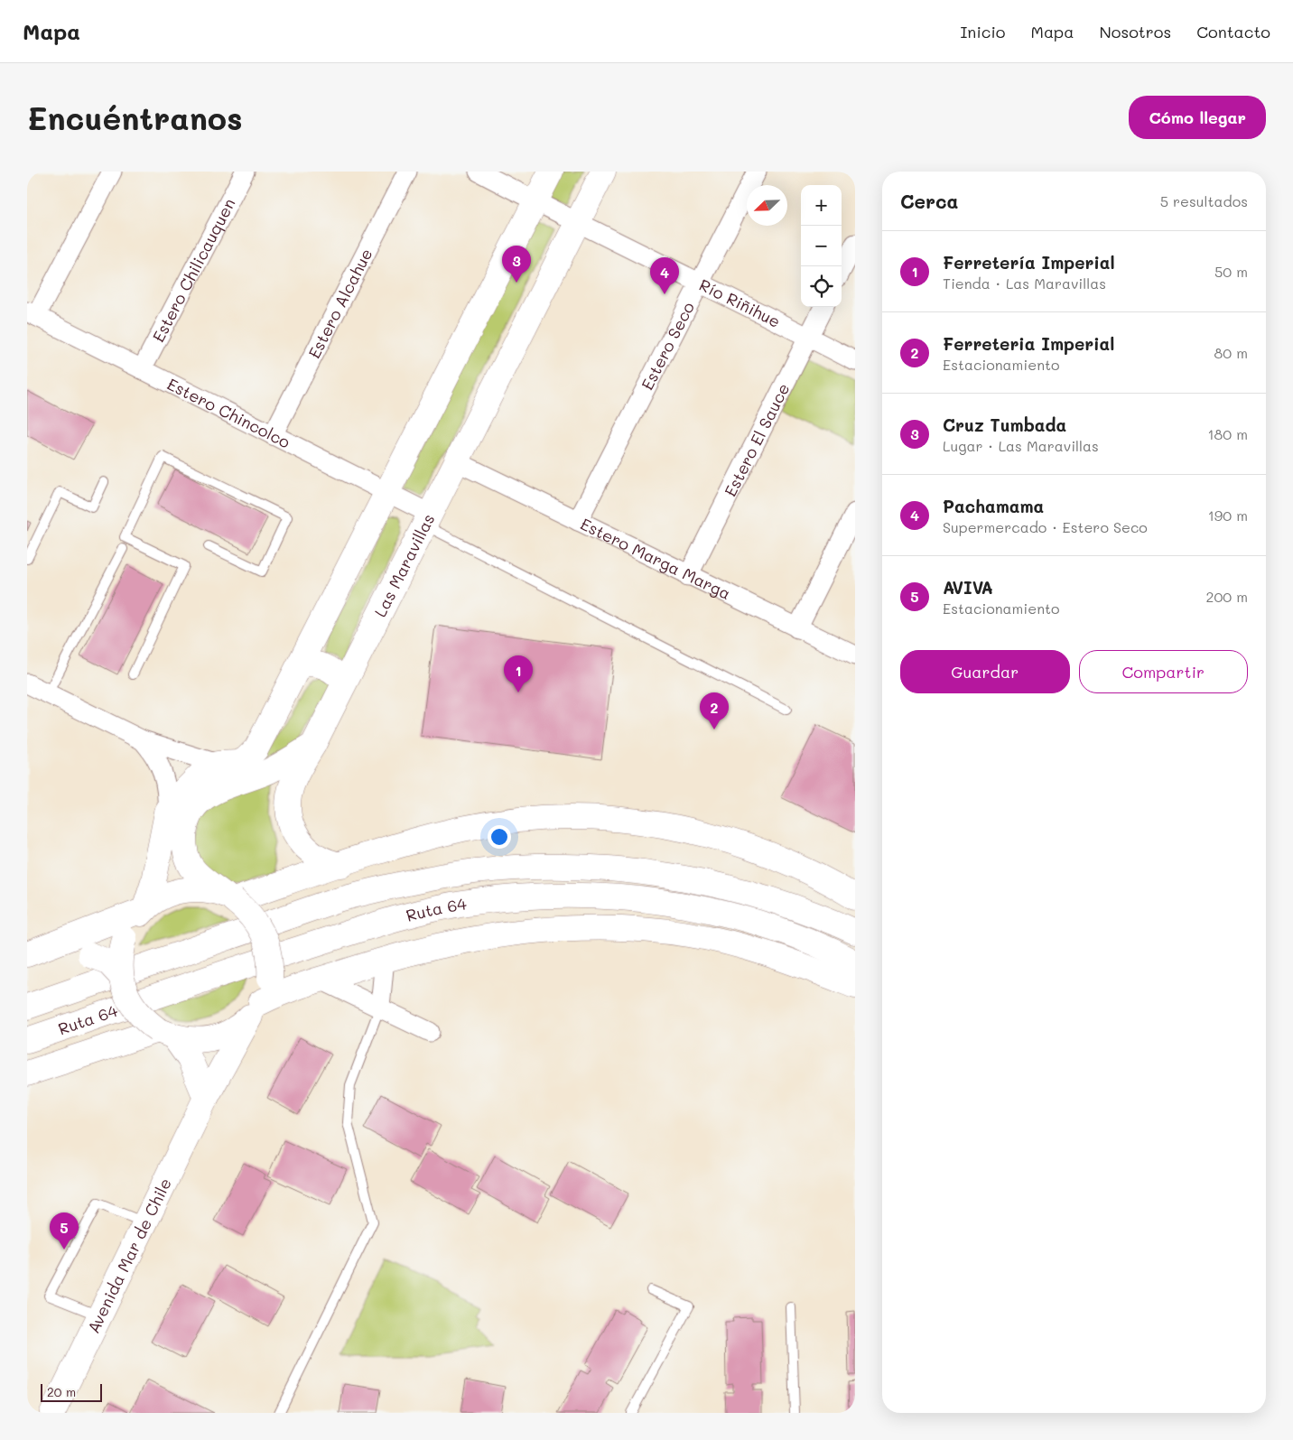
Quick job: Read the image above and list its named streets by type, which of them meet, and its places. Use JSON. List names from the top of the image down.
{
  "streets": {
    "main road": ["Las Maravillas", "Ruta 64", "Avenida Mar de Chile"],
    "street": [
      "Estero Chilicauquen",
      "Río Riñihue",
      "Estero Alcahue",
      "Estero Seco",
      "Estero Chincolco",
      "Estero El Sauce",
      "Estero Marga Marga"
    ]
  },
  "crossings": [
    ["Estero Chilicauquen", "Estero Chincolco"],
    ["Río Riñihue", "Estero Seco"],
    ["Río Riñihue", "Estero El Sauce"],
    ["Río Riñihue", "Las Maravillas"],
    ["Estero Alcahue", "Estero Chincolco"],
    ["Estero Seco", "Estero Marga Marga"],
    ["Estero Chincolco", "Las Maravillas"],
    ["Estero El Sauce", "Estero Marga Marga"],
    ["Estero Marga Marga", "Las Maravillas"]
  ],
  "scale_bar": "20 m",
  "north": "bottom left",
  "page": {
    "header": "Mapa",
    "nav": [
      "Inicio",
      "Mapa",
      "Nosotros",
      "Contacto"
    ],
    "buttons": [
      "Cómo llegar",
      ["Guardar", "Compartir"]
    ],
    "title": "Encuéntranos",
    "heading": ["Cerca", "5 resultados"],
    "map_buttons": ["+", "−"],
    "list": [
      {
        "mark": "1",
        "name": "Ferretería Imperial",
        "note": "Tienda · Las Maravillas",
        "value": "50 m"
      },
      {
        "mark": "2",
        "name": "Ferreteria Imperial",
        "note": "Estacionamiento",
        "value": "80 m"
      },
      {
        "mark": "3",
        "name": "Cruz Tumbada",
        "note": "Lugar · Las Maravillas",
        "value": "180 m"
      },
      {
        "mark": "4",
        "name": "Pachamama",
        "note": "Supermercado · Estero Seco",
        "value": "190 m"
      },
      {
        "mark": "5",
        "name": "AVIVA",
        "note": "Estacionamiento",
        "value": "200 m"
      }
    ],
    "pins": [
      "3",
      "4",
      "1",
      "2",
      "5"
    ],
    "scale": "20 m"
  }
}
